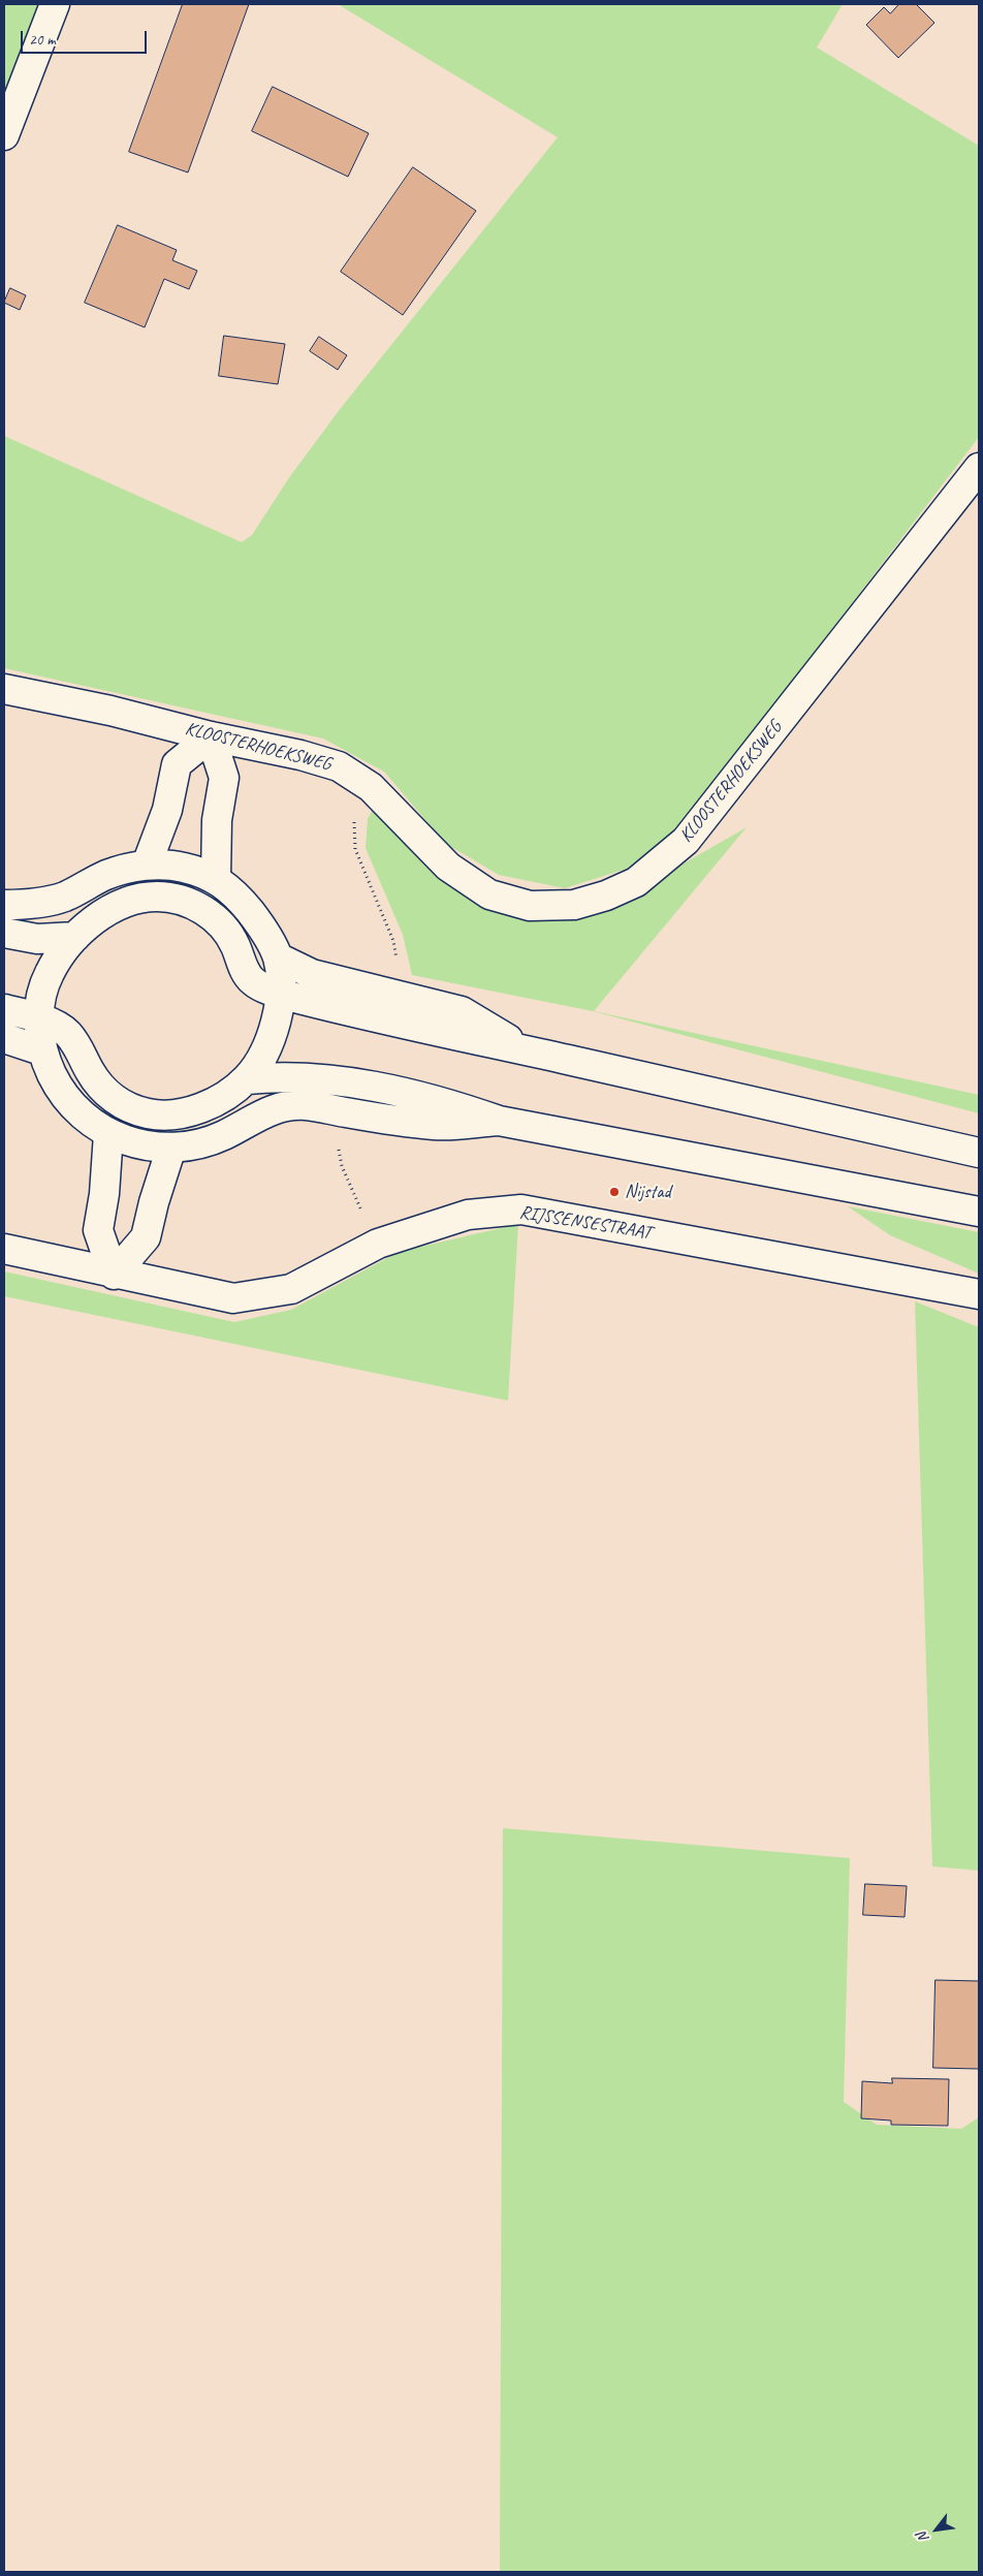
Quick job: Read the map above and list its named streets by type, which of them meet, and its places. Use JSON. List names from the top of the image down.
{
  "streets": {
    "main road": ["KLOOSTERHOEKSWEG", "RIJSSENSESTRAAT"]
  },
  "places": ["Nijstad"],
  "scale_bar": "20 m",
  "north": "bottom left"
}
